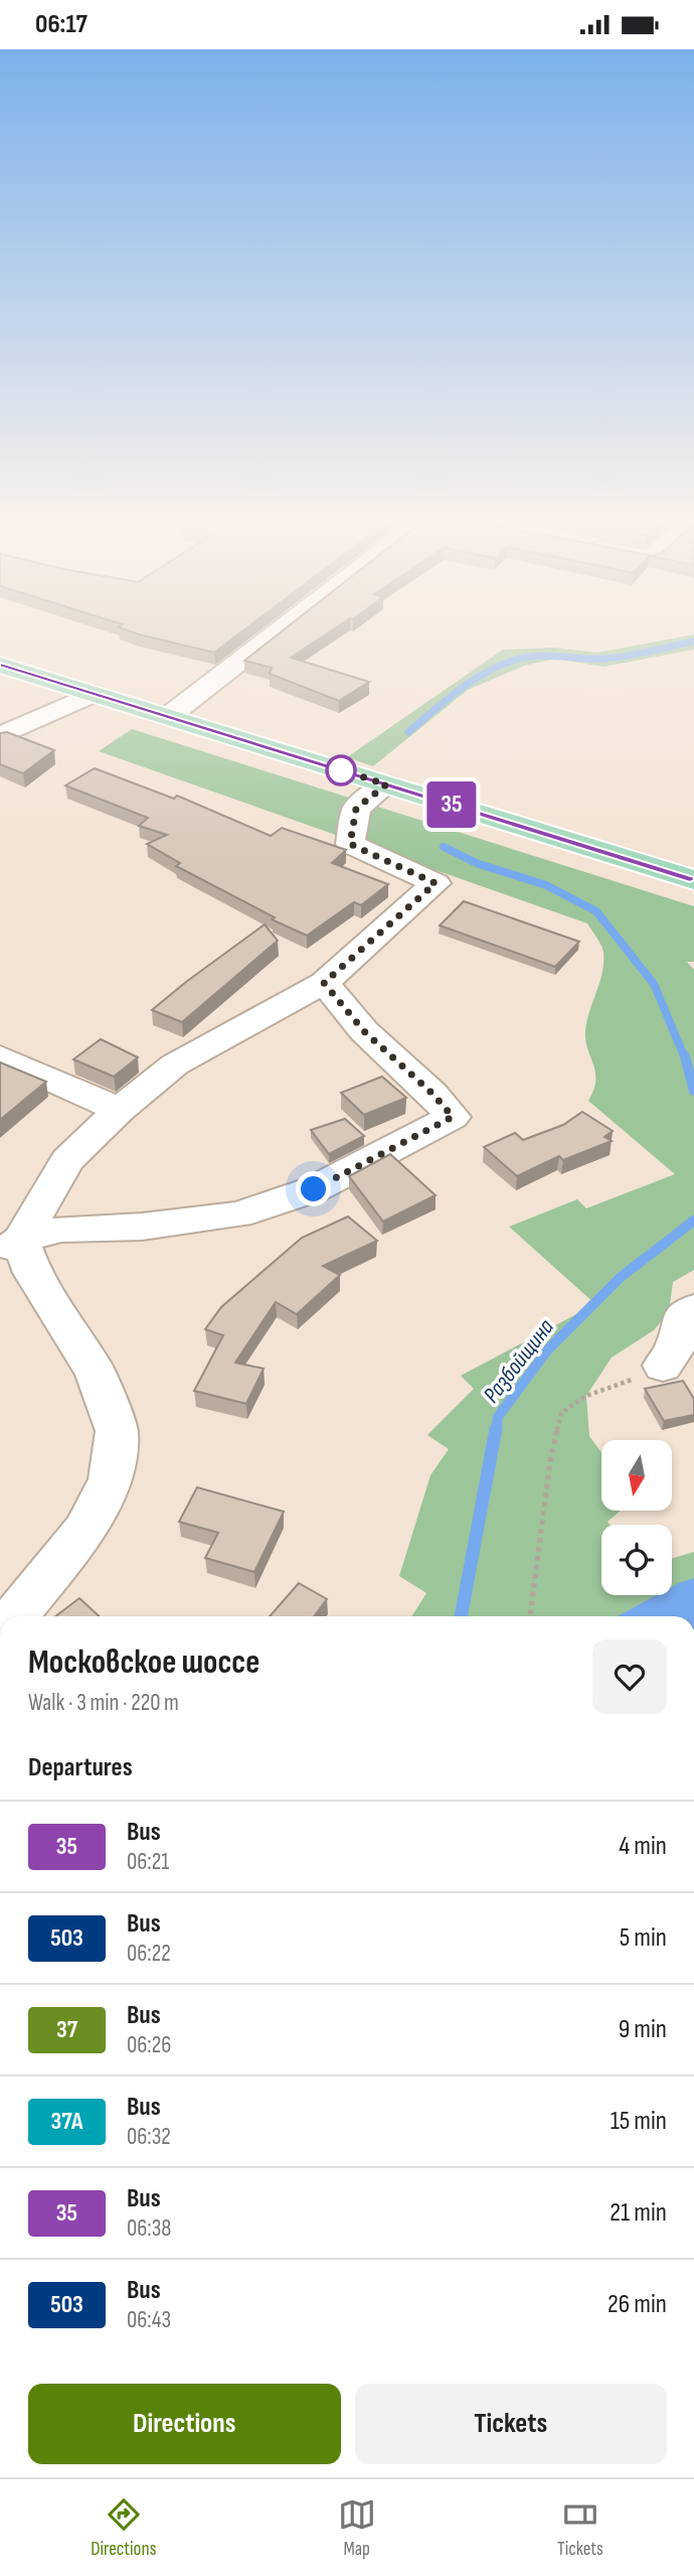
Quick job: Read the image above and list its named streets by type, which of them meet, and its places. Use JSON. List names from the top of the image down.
{
  "water": ["Разбойщина"],
  "lines": ["bus line 35"],
  "north": "bottom",
  "page": {
    "status": "06:17",
    "on_map": "35",
    "heading": [
      ["Московское шоссе", "Walk · 3 min · 220 m"],
      "Departures"
    ],
    "list": [
      {
        "mark": "35",
        "name": "Bus",
        "note": "06:21",
        "value": "4 min"
      },
      {
        "mark": "503",
        "name": "Bus",
        "note": "06:22",
        "value": "5 min"
      },
      {
        "mark": "37",
        "name": "Bus",
        "note": "06:26",
        "value": "9 min"
      },
      {
        "mark": "37А",
        "name": "Bus",
        "note": "06:32",
        "value": "15 min"
      },
      {
        "mark": "35",
        "name": "Bus",
        "note": "06:38",
        "value": "21 min"
      },
      {
        "mark": "503",
        "name": "Bus",
        "note": "06:43",
        "value": "26 min"
      }
    ],
    "buttons": ["Directions", "Tickets"],
    "tabs": ["Directions", "Map", "Tickets"]
  }
}
